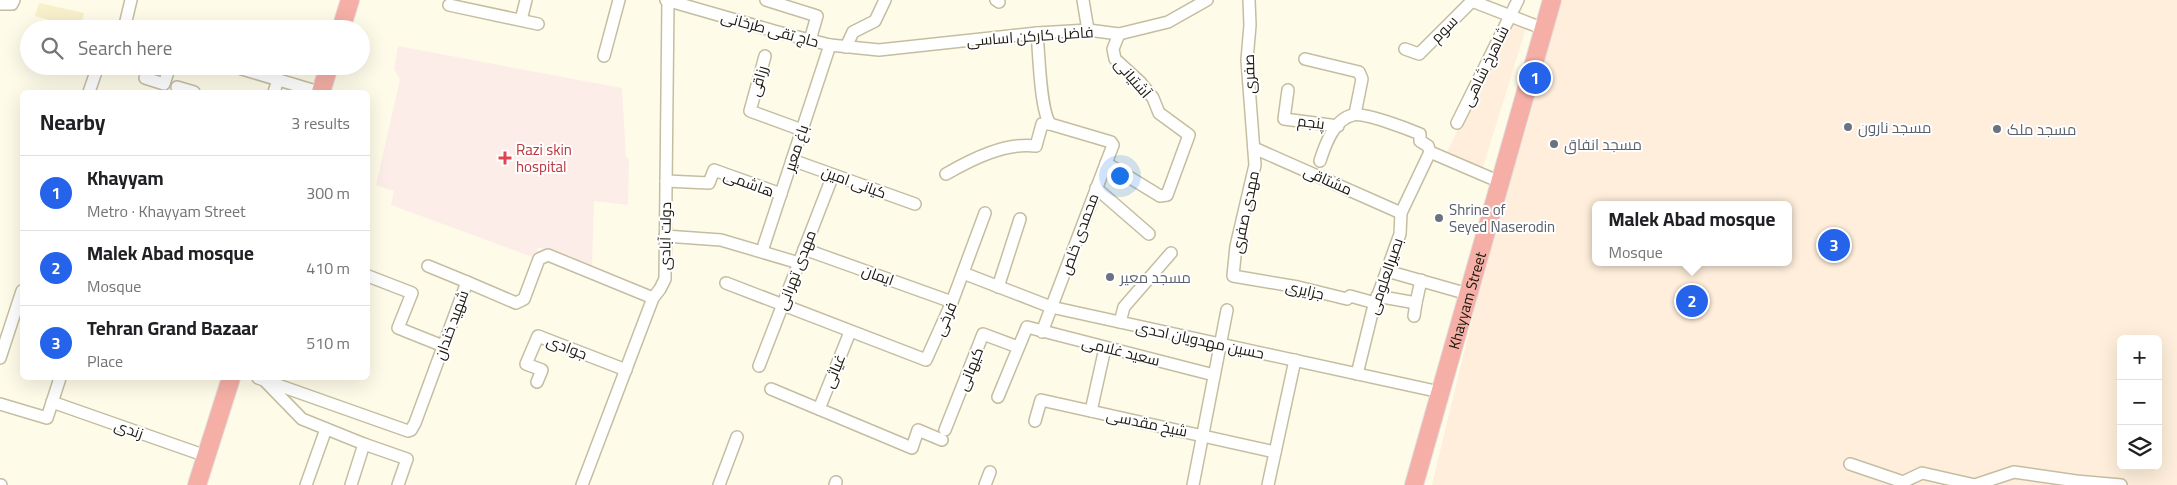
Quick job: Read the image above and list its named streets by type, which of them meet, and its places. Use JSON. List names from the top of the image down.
{
  "streets": {
    "main road": ["Khayyam Street"],
    "street": [
      "حاج تقی طرخانی",
      "سوم",
      "فاضل کارکن اساسی",
      "شاهرخ شاهی",
      "صفری",
      "آشتیانی",
      "رزاقی",
      "پنجم",
      "باغ معیر",
      "مشتاقی",
      "کیانی امین",
      "هاشمی",
      "مهدی صفری",
      "محمدی خلص",
      "دولت آبادی",
      "مهدی تهرانی",
      "ایمان",
      "بصیرالعلومی",
      "جزایری",
      "فرخی",
      "شهید خندان",
      "حسین مهدویان احدی",
      "جوادی",
      "سعید غلامی",
      "کیهانی",
      "غیاثی",
      "شیخ مقدسی",
      "زندی"
    ]
  },
  "crossings": [
    ["حاج تقی طرخانی", "فاضل کارکن اساسی"],
    ["حاج تقی طرخانی", "باغ معیر"],
    ["حاج تقی طرخانی", "دولت آبادی"],
    ["سوم", "شاهرخ شاهی"],
    ["فاضل کارکن اساسی", "آشتیانی"],
    ["شاهرخ شاهی", "Khayyam Street"],
    ["صفری", "مشتاقی"],
    ["صفری", "مهدی صفری"],
    ["آشتیانی", "محمدی خلص"],
    ["رزاقی", "باغ معیر"],
    ["باغ معیر", "کیانی امین"],
    ["باغ معیر", "هاشمی"],
    ["مشتاقی", "مهدی صفری"],
    ["مشتاقی", "بصیرالعلومی"],
    ["کیانی امین", "مهدی تهرانی"],
    ["هاشمی", "دولت آبادی"],
    ["مهدی صفری", "جزایری"],
    ["محمدی خلص", "حسین مهدویان احدی"],
    ["محمدی خلص", "سعید غلامی"],
    ["دولت آبادی", "شهید خندان"],
    ["دولت آبادی", "جوادی"],
    ["مهدی تهرانی", "ایمان"],
    ["ایمان", "فرخی"],
    ["بصیرالعلومی", "جزایری"],
    ["بصیرالعلومی", "حسین مهدویان احدی"],
    ["Khayyam Street", "حسین مهدویان احدی"],
    ["فرخی", "حسین مهدویان احدی"],
    ["فرخی", "غیاثی"],
    ["سعید غلامی", "کیهانی"],
    ["کیهانی", "غیاثی"]
  ],
  "places": {
    "other": [
      "مسجد نارون",
      "مسجد ملک",
      "مسجد انفاق",
      "Shrine of Seyed Naserodin",
      "مسجد معیر"
    ],
    "health": ["Razi skin hospital"]
  },
  "page": {
    "search": "Search here",
    "pins": ["1", "3", "2"],
    "heading": ["Nearby", "3 results"],
    "list": [
      {
        "mark": "1",
        "name": "Khayyam",
        "note": "Metro · Khayyam Street",
        "value": "300 m"
      },
      {
        "mark": "2",
        "name": "Malek Abad mosque",
        "note": "Mosque",
        "value": "410 m"
      },
      {
        "mark": "3",
        "name": "Tehran Grand Bazaar",
        "note": "Place",
        "value": "510 m"
      }
    ],
    "popup": ["Malek Abad mosque", "Mosque"],
    "map_buttons": ["+", "−"]
  }
}
